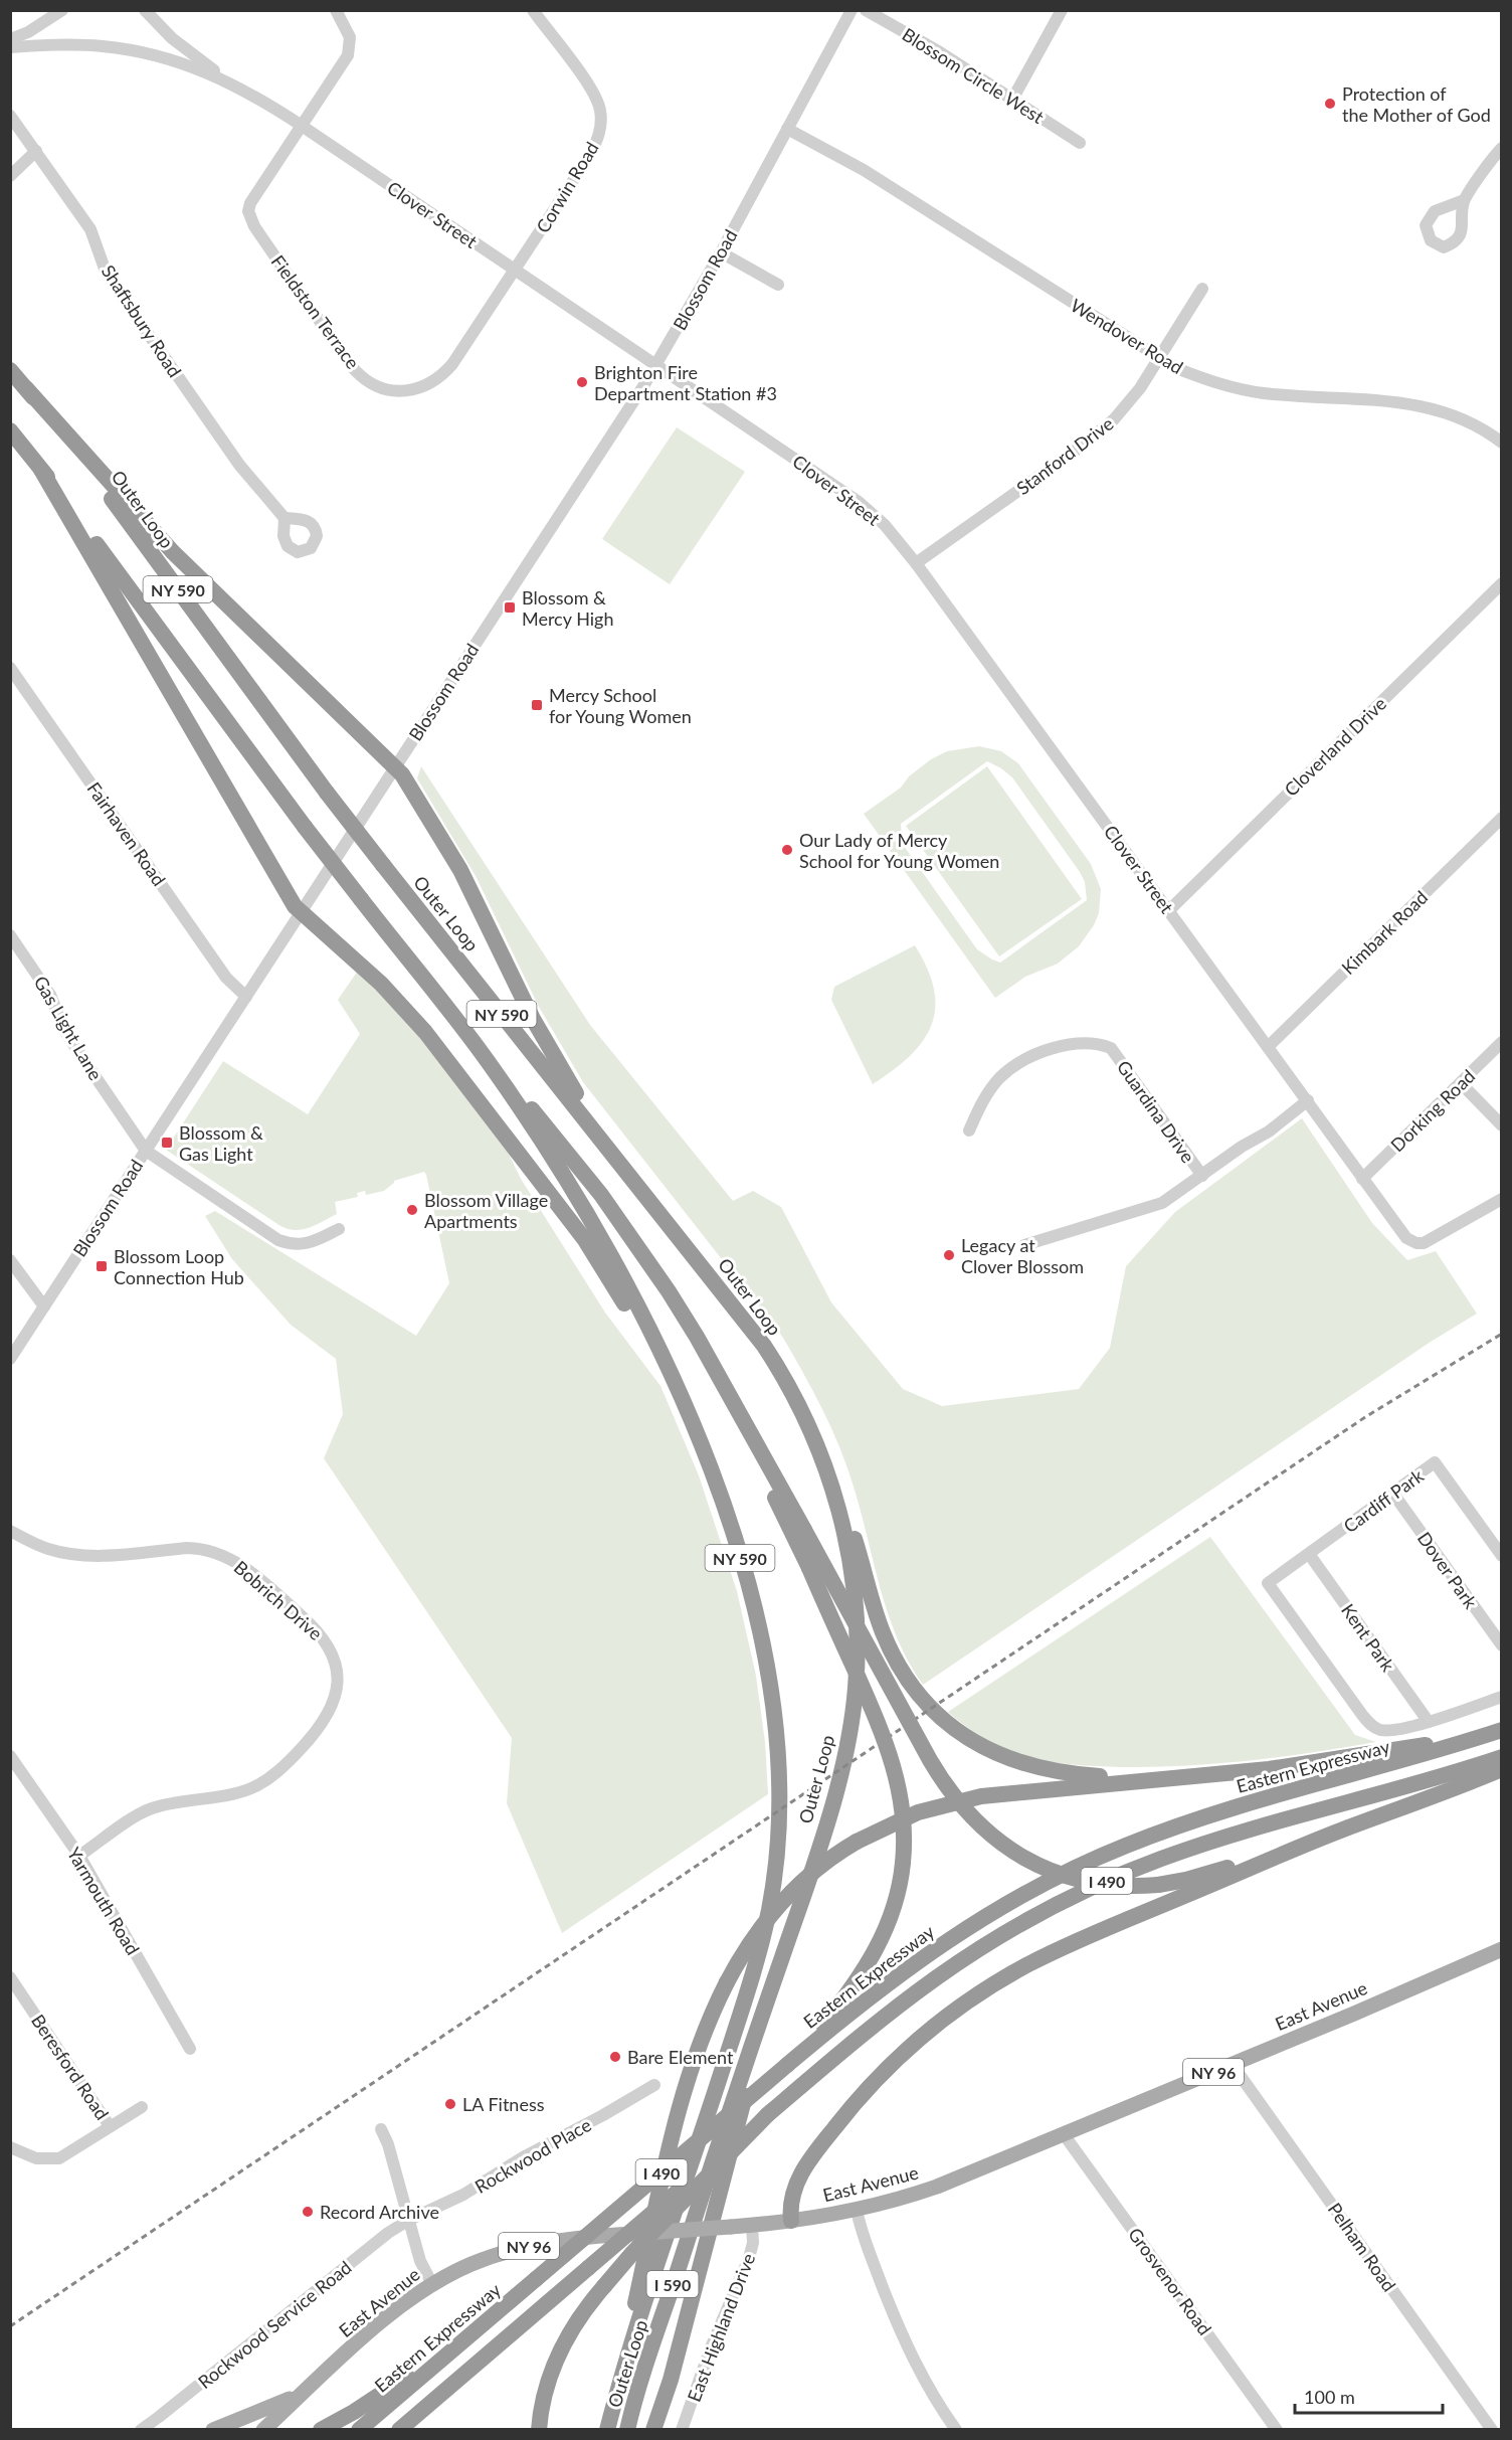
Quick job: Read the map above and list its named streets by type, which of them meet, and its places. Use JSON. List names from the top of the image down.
{
  "streets": {
    "highway": [
      "Outer Loop",
      "NY 590",
      "Eastern Expressway",
      "I 490",
      "I 590"
    ],
    "main road": ["East Avenue", "NY 96"],
    "street": [
      "Blossom Circle West",
      "Corwin Road",
      "Clover Street",
      "Blossom Road",
      "Fieldston Terrace",
      "Shaftsbury Road",
      "Wendover Road",
      "Stanford Drive",
      "Cloverland Drive",
      "Fairhaven Road",
      "Kimbark Road",
      "Gas Light Lane",
      "Dorking Road",
      "Guardina Drive",
      "Cardiff Park",
      "Dover Park",
      "Bobrich Drive",
      "Kent Park",
      "Yarmouth Road",
      "Beresford Road",
      "Rockwood Place",
      "Pelham Road",
      "Grosvenor Road",
      "Rockwood Service Road",
      "East Highland Drive"
    ]
  },
  "crossings": [
    ["Corwin Road", "Clover Street"],
    ["Corwin Road", "Fieldston Terrace"],
    ["Clover Street", "Blossom Road"],
    ["Clover Street", "Fieldston Terrace"],
    ["Clover Street", "Stanford Drive"],
    ["Clover Street", "Cloverland Drive"],
    ["Clover Street", "Kimbark Road"],
    ["Clover Street", "Dorking Road"],
    ["Blossom Road", "Wendover Road"],
    ["Blossom Road", "Fairhaven Road"],
    ["Blossom Road", "Gas Light Lane"],
    ["Wendover Road", "Stanford Drive"],
    ["Outer Loop", "NY 590"],
    ["Cardiff Park", "Dover Park"],
    ["Cardiff Park", "Kent Park"],
    ["Bobrich Drive", "Yarmouth Road"],
    ["East Avenue", "Pelham Road"],
    ["East Avenue", "Grosvenor Road"],
    ["East Avenue", "East Highland Drive"],
    ["Rockwood Place", "Rockwood Service Road"]
  ],
  "places": {
    "other": [
      "Protection of the Mother of God",
      "Brighton Fire Department Station #3",
      "Our Lady of Mercy School for Young Women",
      "Blossom Village Apartments",
      "Legacy at Clover Blossom",
      "Bare Element",
      "LA Fitness",
      "Record Archive"
    ],
    "transit": [
      "Blossom & Mercy High",
      "Mercy School for Young Women",
      "Blossom & Gas Light",
      "Blossom Loop Connection Hub"
    ]
  },
  "scale_bar": "100 m"
}
